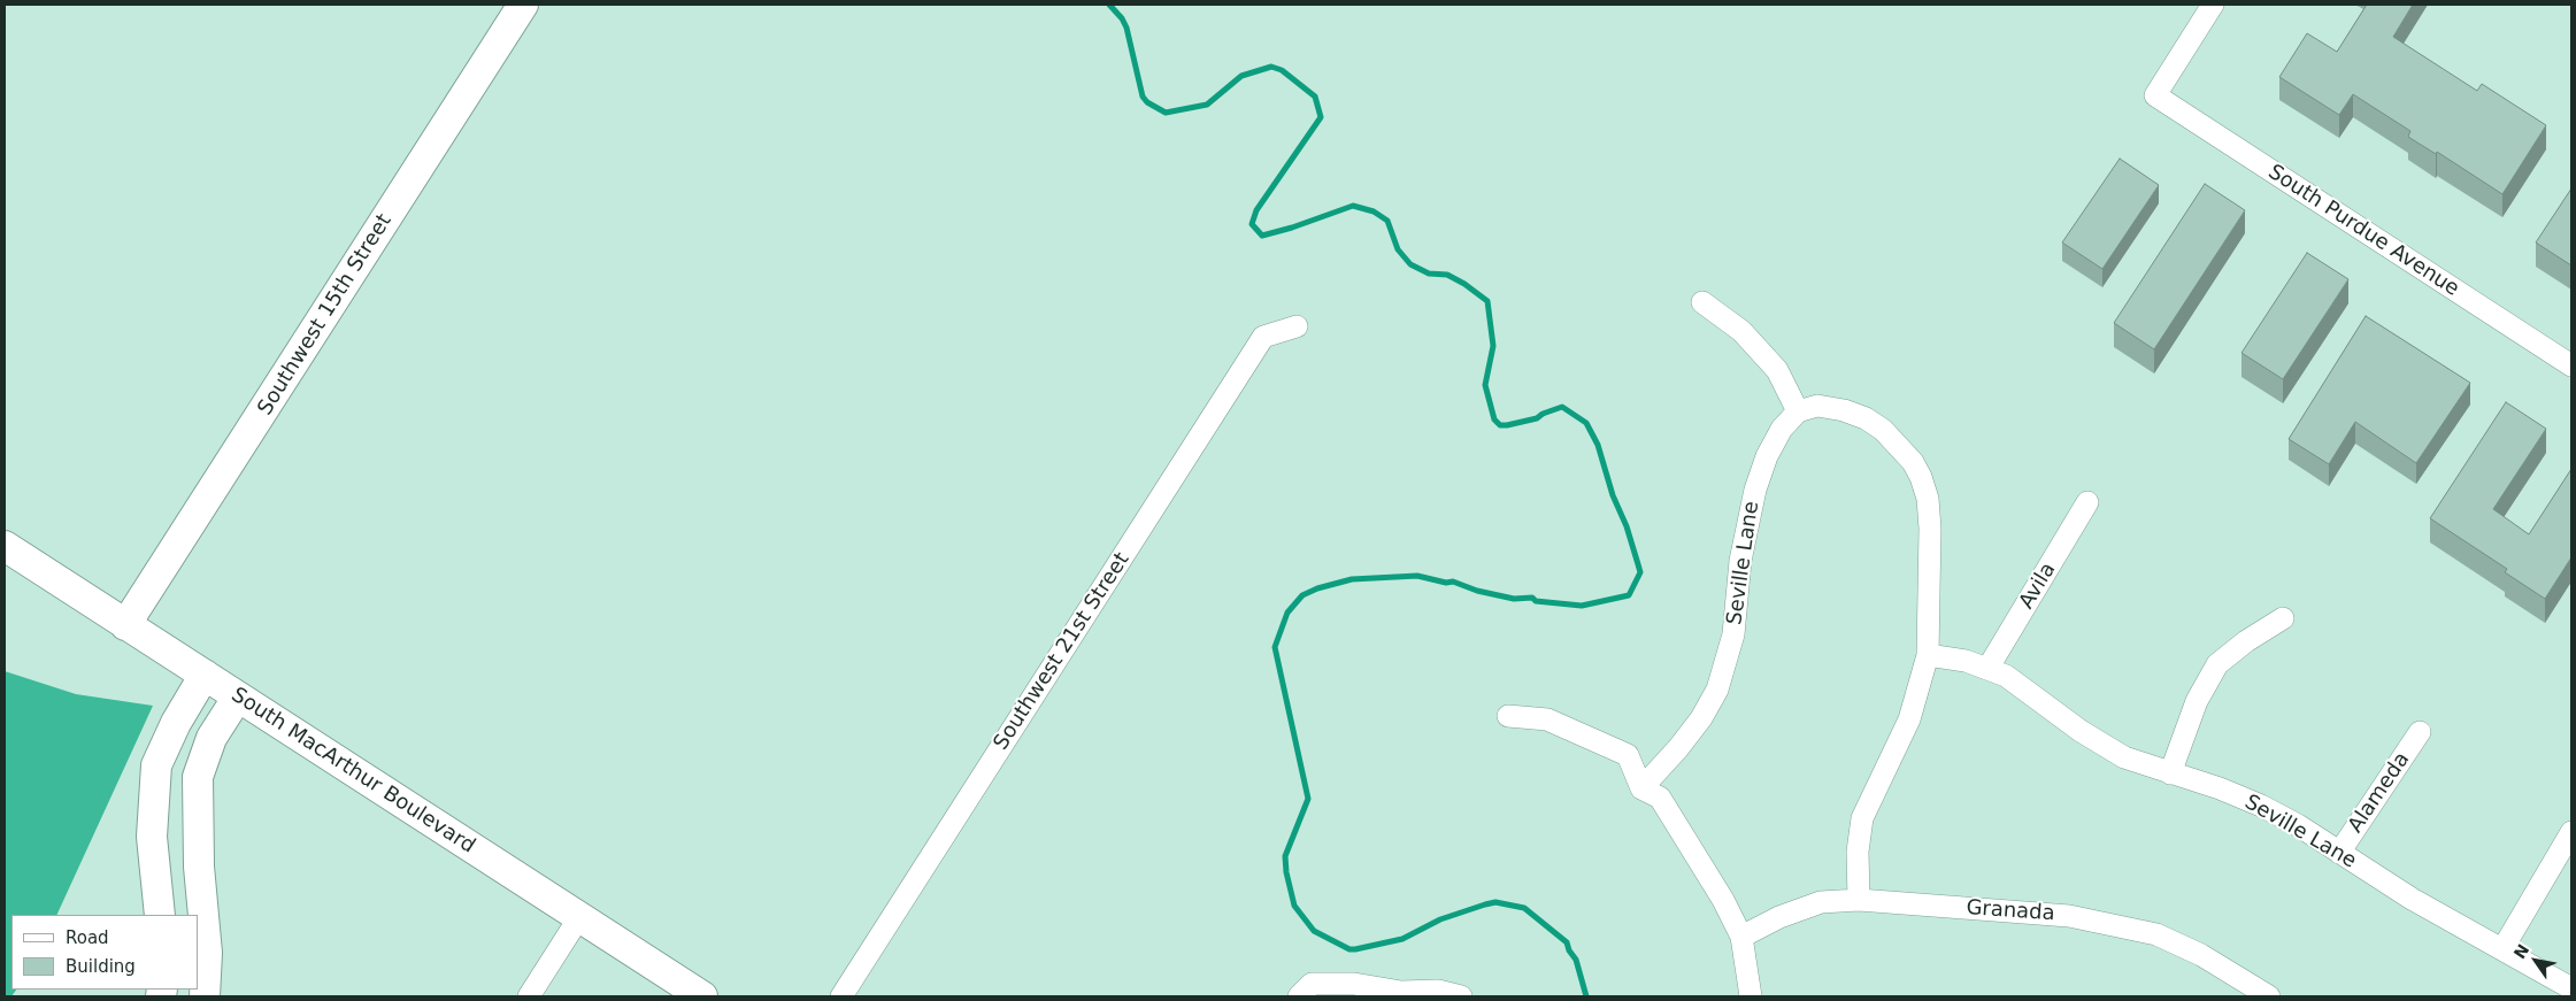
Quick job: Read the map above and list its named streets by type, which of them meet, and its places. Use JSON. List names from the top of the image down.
{
  "streets": {
    "main road": ["Southwest 15th Street", "South MacArthur Boulevard"],
    "street": [
      "South Purdue Avenue",
      "Seville Lane",
      "Avila",
      "Southwest 21st Street",
      "Alameda",
      "Granada"
    ]
  },
  "crossings": [
    ["Southwest 15th Street", "South MacArthur Boulevard"],
    ["Seville Lane", "Avila"],
    ["Seville Lane", "Alameda"]
  ],
  "legend": ["Road", "Building"],
  "north": "top left"
}
